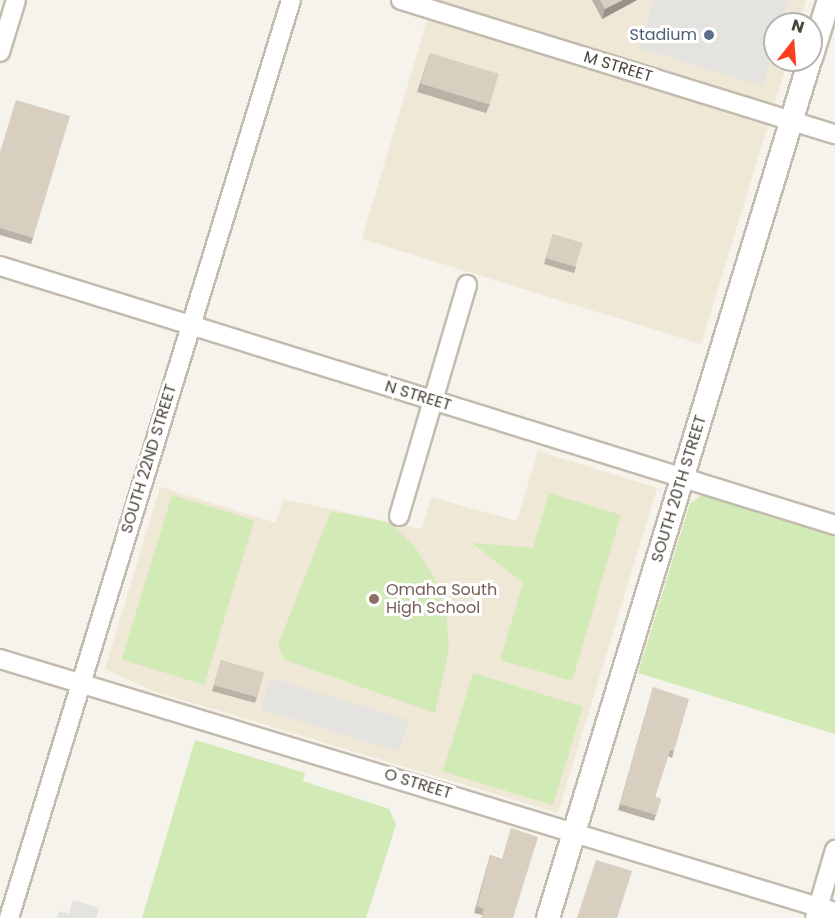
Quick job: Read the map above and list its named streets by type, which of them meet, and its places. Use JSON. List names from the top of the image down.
{
  "streets": {
    "street": [
      "M STREET",
      "N STREET",
      "SOUTH 22ND STREET",
      "SOUTH 20TH STREET",
      "O STREET"
    ]
  },
  "crossings": [
    ["M STREET", "SOUTH 20TH STREET"],
    ["N STREET", "SOUTH 22ND STREET"],
    ["N STREET", "SOUTH 20TH STREET"],
    ["SOUTH 22ND STREET", "O STREET"],
    ["SOUTH 20TH STREET", "O STREET"]
  ],
  "places": ["Stadium", "Omaha South High School"],
  "north": "top"
}
